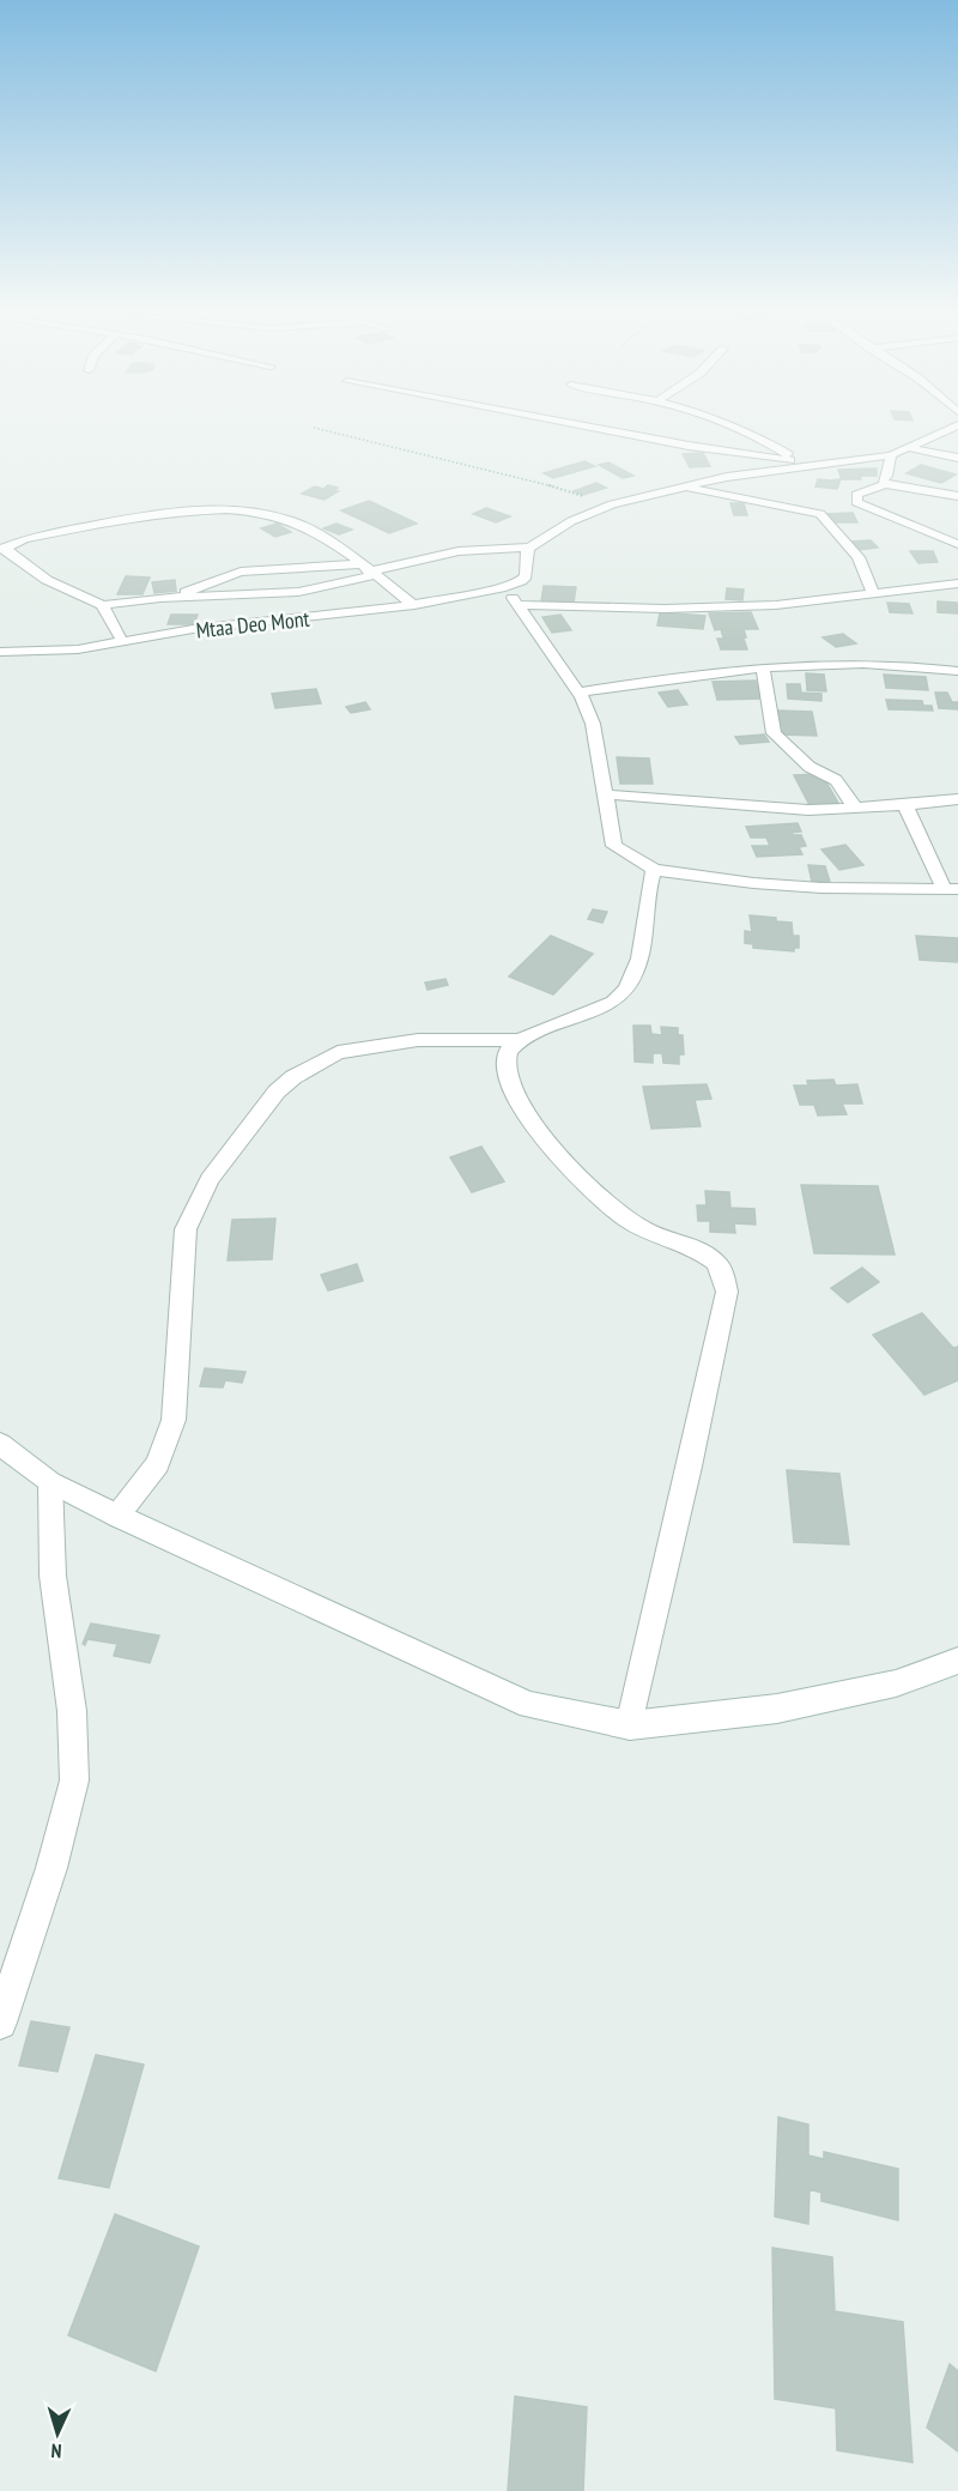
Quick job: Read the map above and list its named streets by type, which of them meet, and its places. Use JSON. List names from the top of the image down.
{
  "streets": {
    "street": ["Mtaa Deo Mont"]
  },
  "north": "bottom"
}
